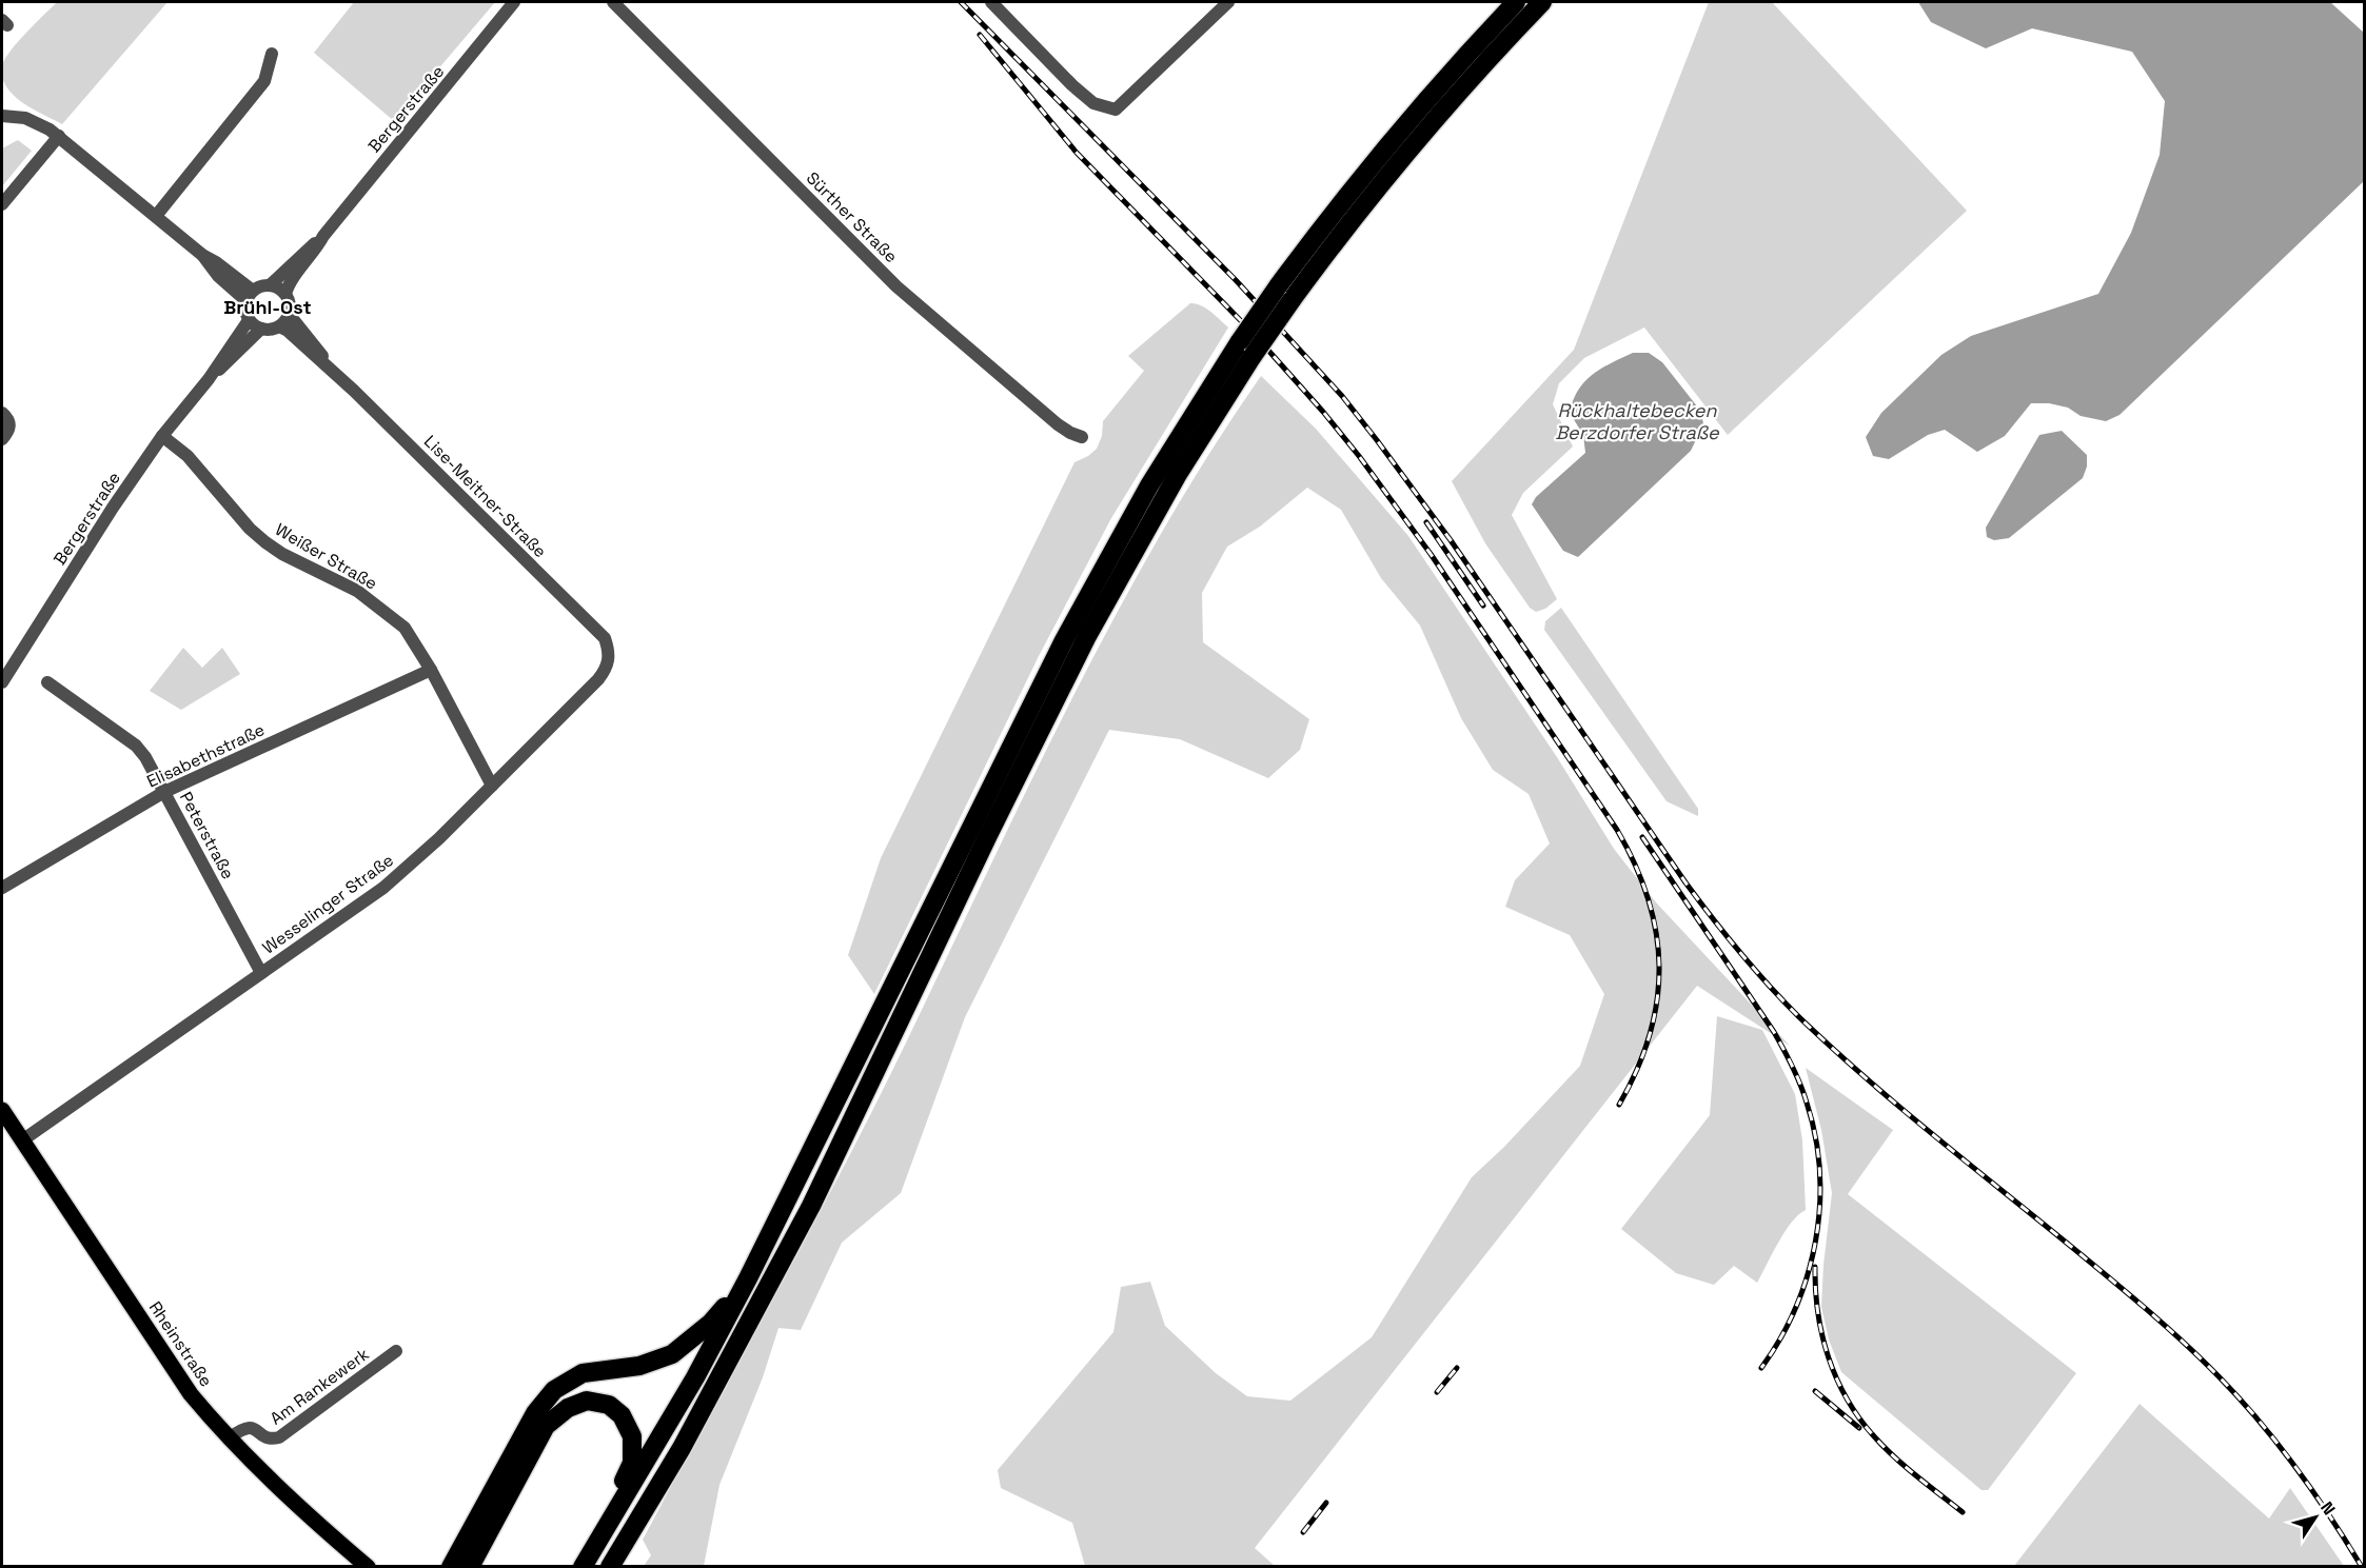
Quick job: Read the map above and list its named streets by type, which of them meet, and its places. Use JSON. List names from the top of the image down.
{
  "streets": {
    "main road": ["Rheinstraße"],
    "street": [
      "Bergerstraße",
      "Sürther Straße",
      "Lise-Meitner-Straße",
      "Weißer Straße",
      "Elisabethstraße",
      "Peterstraße",
      "Wesselinger Straße",
      "Am Rankewerk"
    ]
  },
  "crossings": [
    ["Bergerstraße", "Lise-Meitner-Straße"],
    ["Bergerstraße", "Weißer Straße"],
    ["Lise-Meitner-Straße", "Wesselinger Straße"],
    ["Weißer Straße", "Elisabethstraße"],
    ["Weißer Straße", "Wesselinger Straße"],
    ["Elisabethstraße", "Peterstraße"],
    ["Peterstraße", "Wesselinger Straße"],
    ["Wesselinger Straße", "Rheinstraße"],
    ["Rheinstraße", "Am Rankewerk"]
  ],
  "districts": ["Brühl-Ost"],
  "water": ["Rückhaltebecken Berzdorfer Straße"],
  "north": "top right"
}
